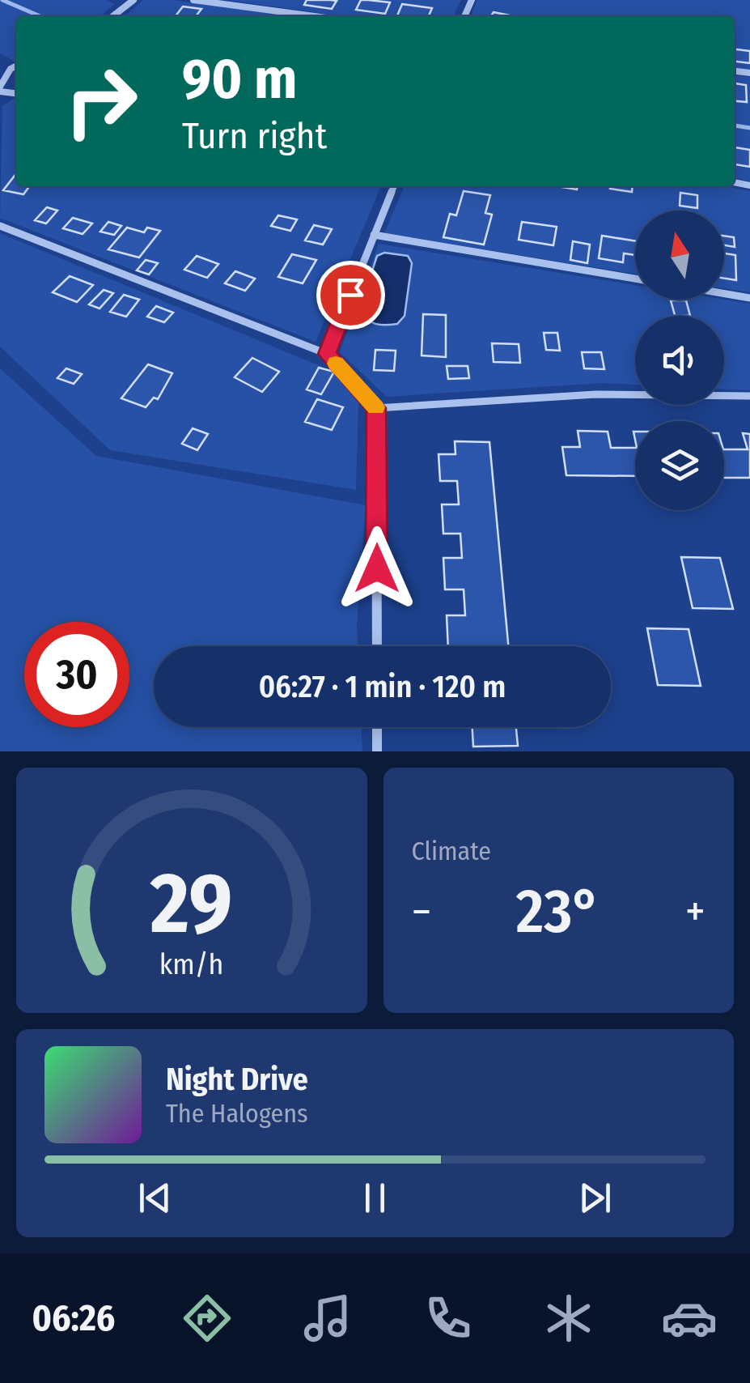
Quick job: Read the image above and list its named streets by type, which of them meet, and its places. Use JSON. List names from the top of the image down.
{
  "north": "top",
  "page": {
    "turn": ["90 m", "Turn right"],
    "limit": "30",
    "trip": "06:27 · 1 min · 120 m",
    "tile": "Climate",
    "heat": ["−", "23°", "+"],
    "song": ["Night Drive", "The Halogens"],
    "tabs": "06:26",
    "gauge": ["29", "km/h"]
  }
}
